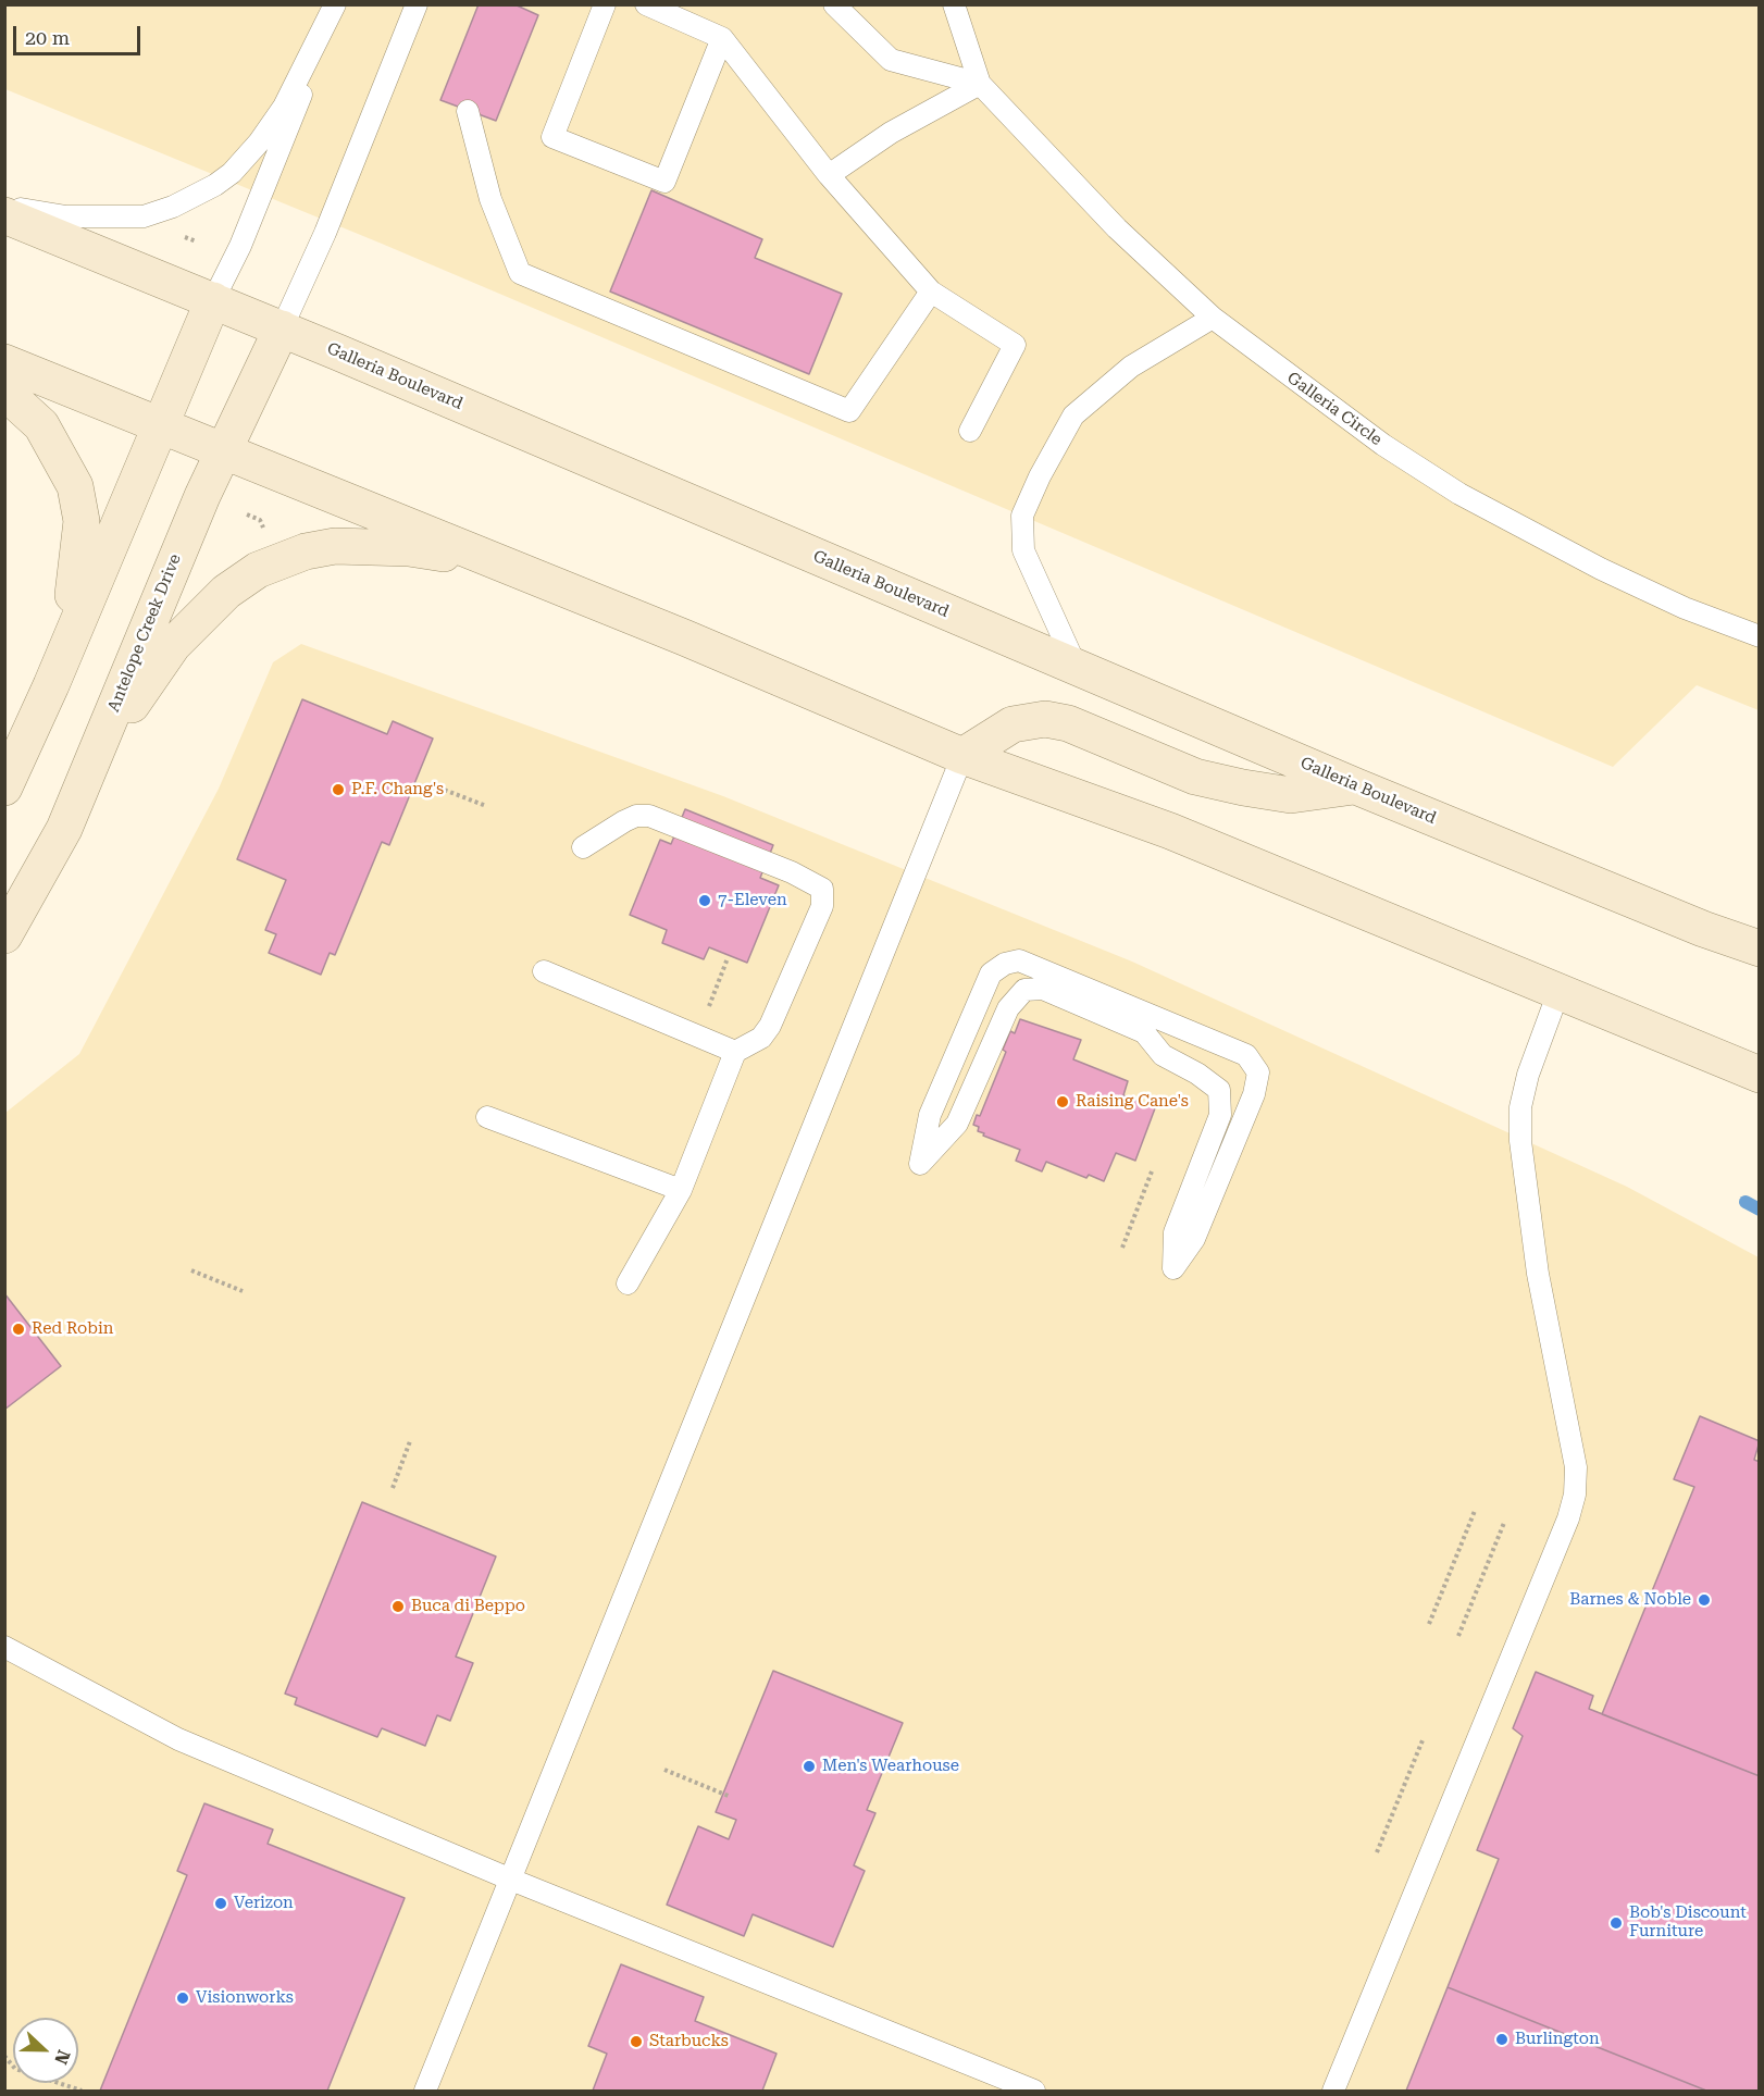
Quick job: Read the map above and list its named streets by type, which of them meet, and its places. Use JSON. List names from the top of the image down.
{
  "streets": {
    "main road": ["Galleria Boulevard", "Antelope Creek Drive"],
    "lane": ["Galleria Circle"]
  },
  "crossings": [
    ["Galleria Boulevard", "Antelope Creek Drive"]
  ],
  "places": [
    "P.F. Chang's",
    "7-Eleven",
    "Raising Cane's",
    "Red Robin",
    "Barnes & Noble",
    "Buca di Beppo",
    "Men's Wearhouse",
    "Verizon",
    "Bob's Discount Furniture",
    "Visionworks",
    "Burlington",
    "Starbucks"
  ],
  "scale_bar": "20 m",
  "north": "right"
}
